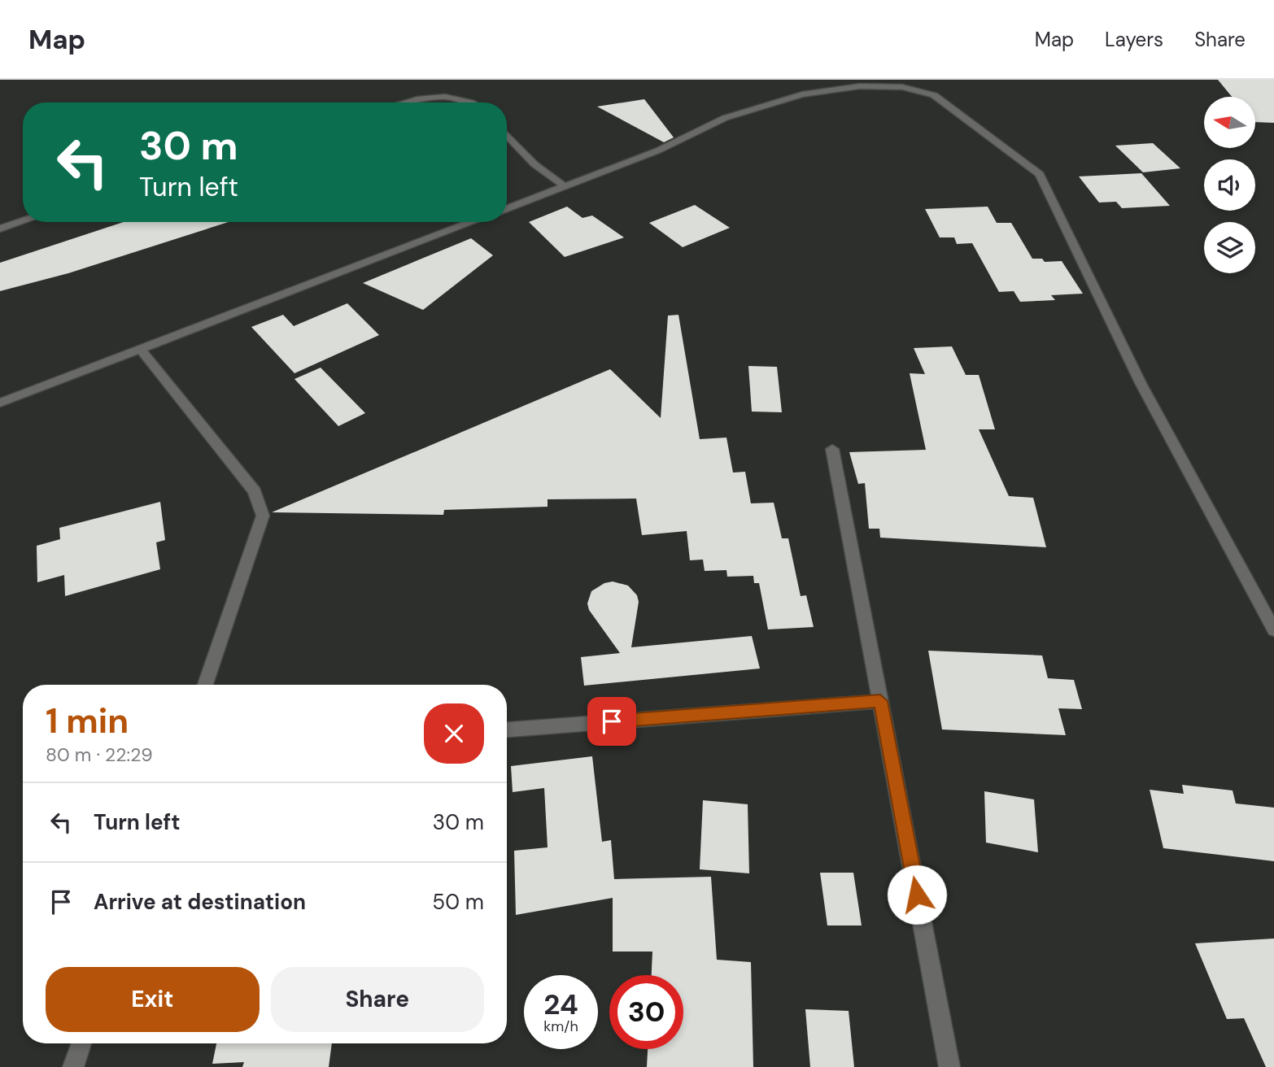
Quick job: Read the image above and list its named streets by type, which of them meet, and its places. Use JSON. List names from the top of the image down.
{
  "north": "left",
  "page": {
    "header": "Map",
    "nav": ["Map", "Layers", "Share"],
    "turn": ["30 m", "Turn left"],
    "heading": ["1 min", "80 m · 22:29"],
    "list": [
      {
        "name": "Turn left",
        "value": "30 m"
      },
      {
        "name": "Arrive at destination",
        "value": "50 m"
      }
    ],
    "buttons": ["Exit", "Share"],
    "speed": "24 km/h",
    "limit": "30"
  }
}
